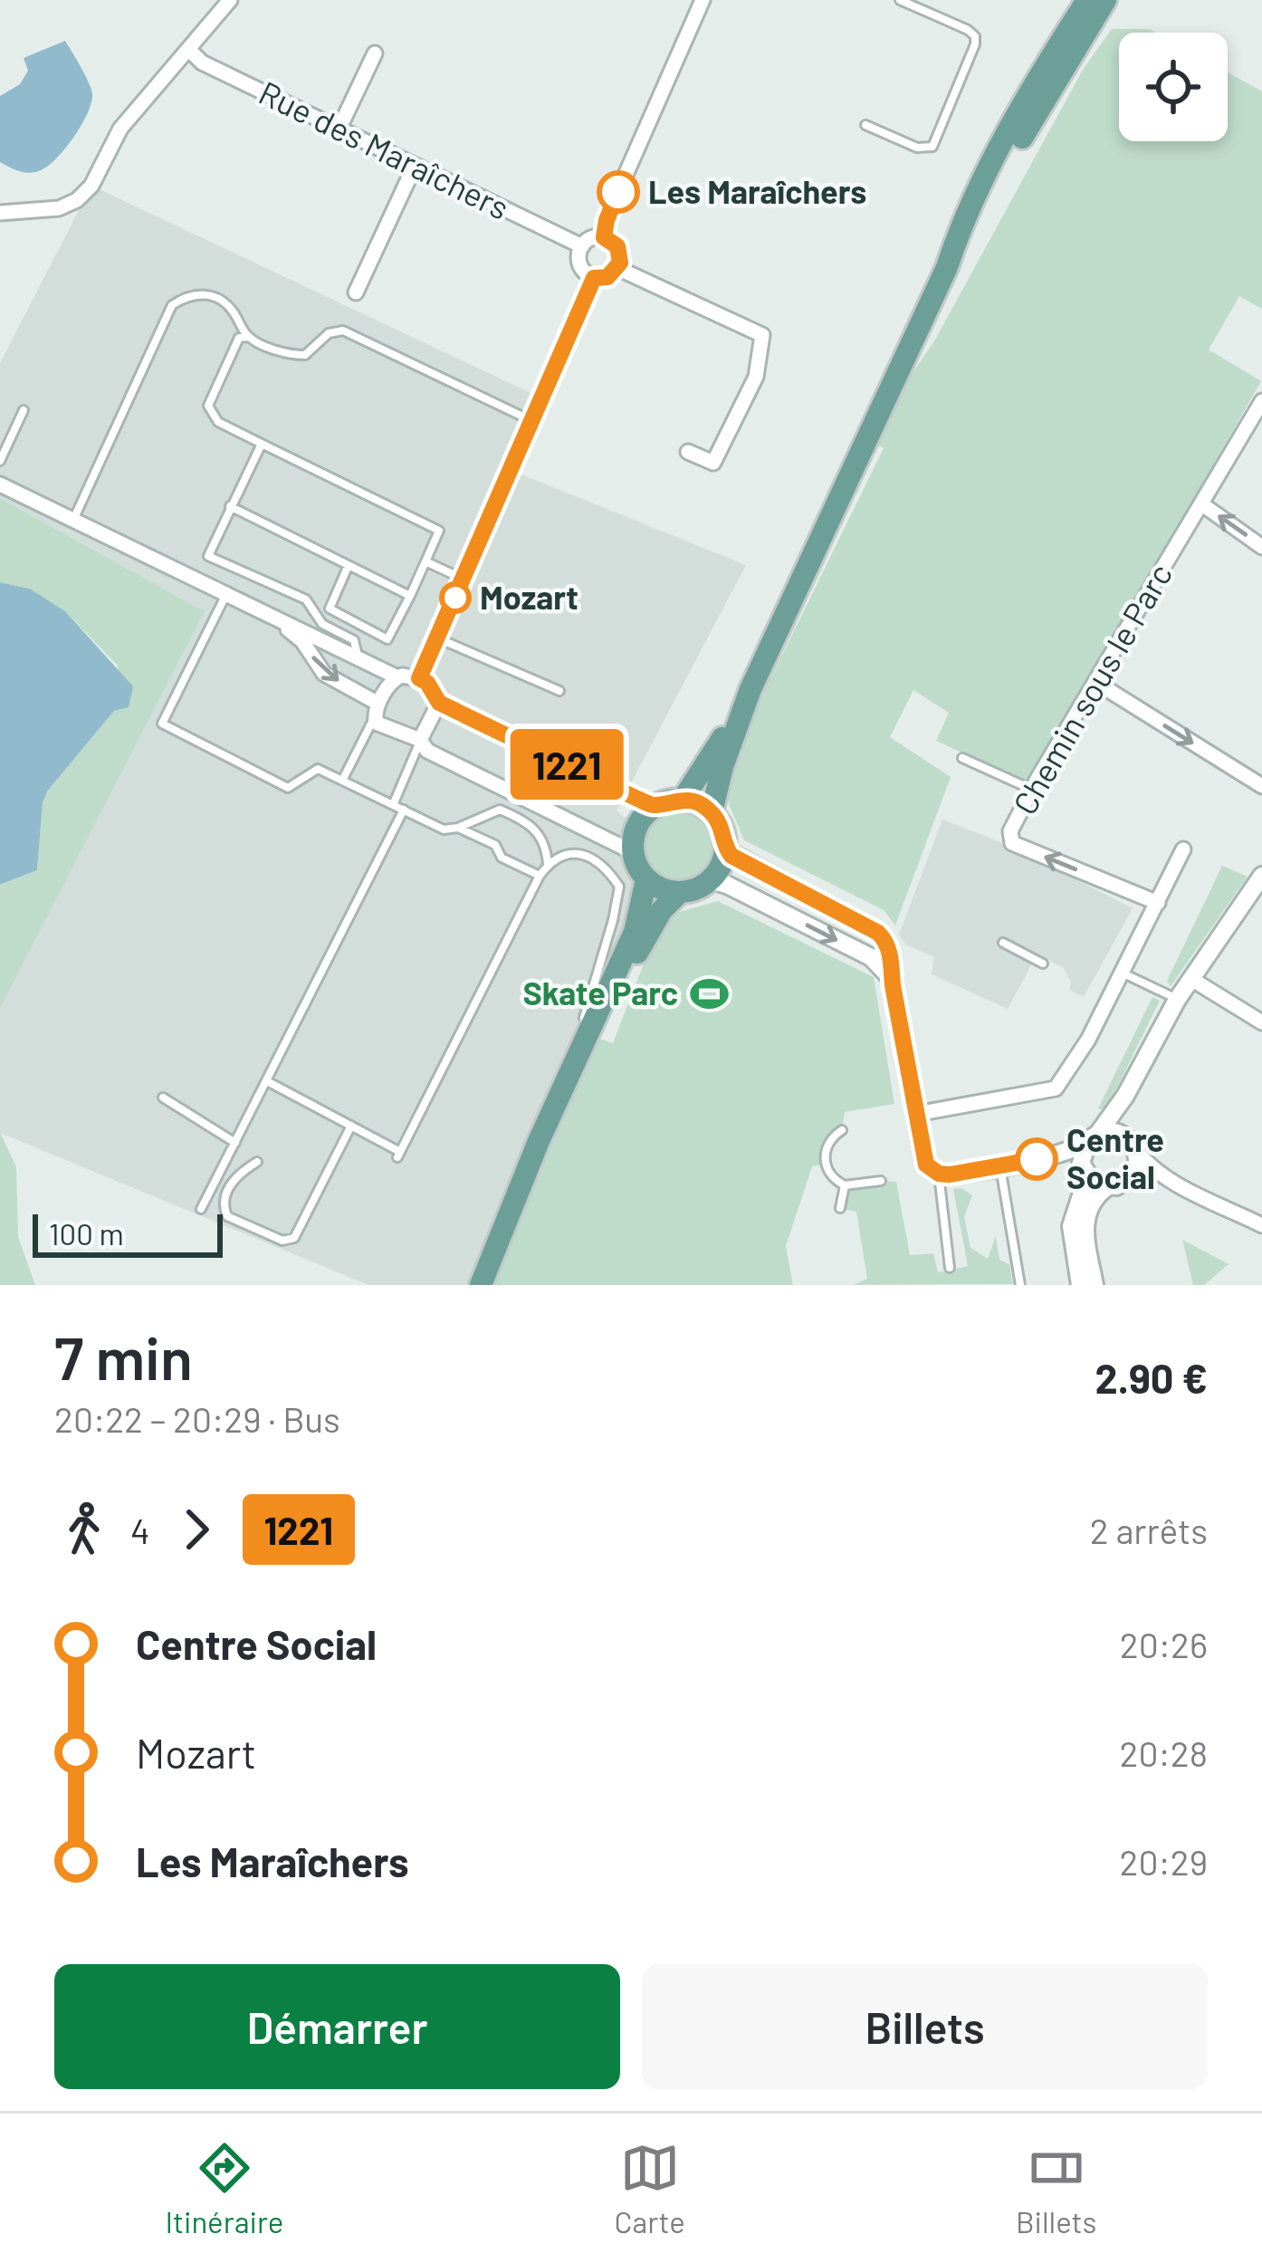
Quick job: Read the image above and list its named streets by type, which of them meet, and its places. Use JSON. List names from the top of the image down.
{
  "streets": {
    "street": ["Rue des Maraîchers", "Chemin sous le Parc"]
  },
  "places": {
    "other": ["Les Maraîchers", "Mozart", "Centre Social"],
    "sports": ["Skate Parc"]
  },
  "lines": ["bus line 1221"],
  "scale_bar": "100 m",
  "page": {
    "on_map": "1221",
    "scale": "100 m",
    "heading": ["7 min", "20:22 – 20:29 · Bus", "2.90 €"],
    "legs": ["4", "1221", "2 arrêts"],
    "list": [
      {
        "name": "Centre Social",
        "value": "20:26"
      },
      {
        "name": "Mozart",
        "value": "20:28"
      },
      {
        "name": "Les Maraîchers",
        "value": "20:29"
      }
    ],
    "buttons": ["Démarrer", "Billets"],
    "tabs": ["Itinéraire", "Carte", "Billets"]
  }
}
